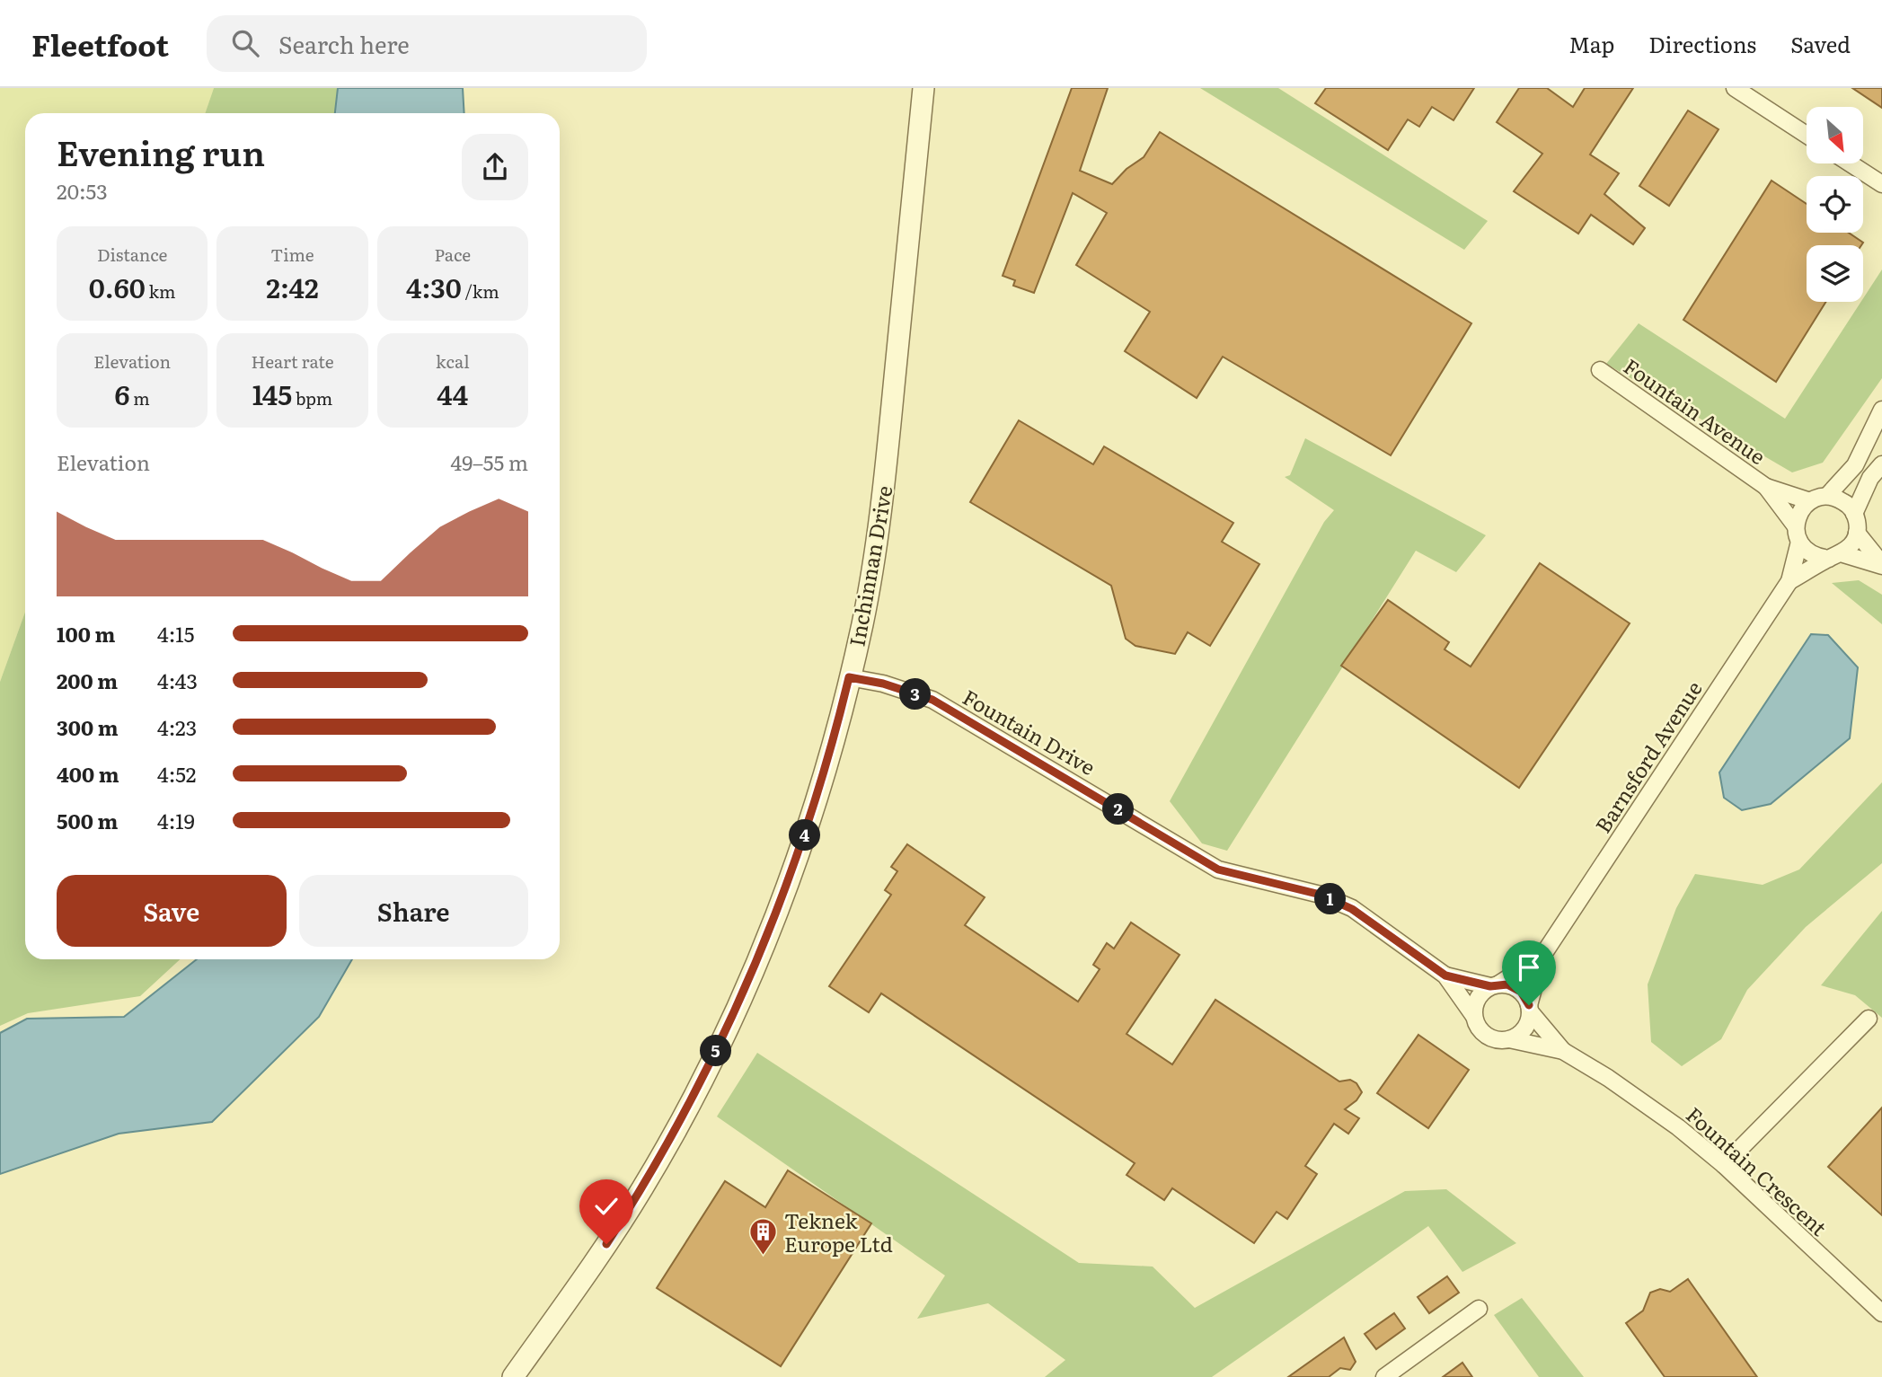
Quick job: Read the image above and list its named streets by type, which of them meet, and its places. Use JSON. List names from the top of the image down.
{
  "streets": {
    "street": [
      "Fountain Avenue",
      "Inchinnan Drive",
      "Fountain Drive",
      "Barnsford Avenue",
      "Fountain Crescent"
    ]
  },
  "crossings": [
    ["Fountain Avenue", "Barnsford Avenue"],
    ["Inchinnan Drive", "Fountain Drive"],
    ["Fountain Drive", "Barnsford Avenue"],
    ["Fountain Drive", "Fountain Crescent"],
    ["Barnsford Avenue", "Fountain Crescent"]
  ],
  "places": {
    "building": ["Teknek Europe Ltd"]
  },
  "north": "bottom right",
  "page": {
    "header": "Fleetfoot",
    "search": "Search here",
    "nav": ["Map", "Directions", "Saved"],
    "heading": ["Evening run", "20:53"],
    "stats": [
      ["Distance", "0.60 km"],
      ["Time", "2:42"],
      ["Pace", "4:30 /km"],
      ["Elevation", "6 m"],
      ["Heart rate", "145 bpm"],
      ["kcal", "44"]
    ],
    "chart": ["Elevation", "49–55 m"],
    "list": [
      {
        "name": "100 m",
        "note": "4:15"
      },
      {
        "name": "200 m",
        "note": "4:43"
      },
      {
        "name": "300 m",
        "note": "4:23"
      },
      {
        "name": "400 m",
        "note": "4:52"
      },
      {
        "name": "500 m",
        "note": "4:19"
      }
    ],
    "pins": [
      "3",
      "2",
      "4",
      "1",
      "5"
    ],
    "buttons": ["Save", "Share"]
  }
}
